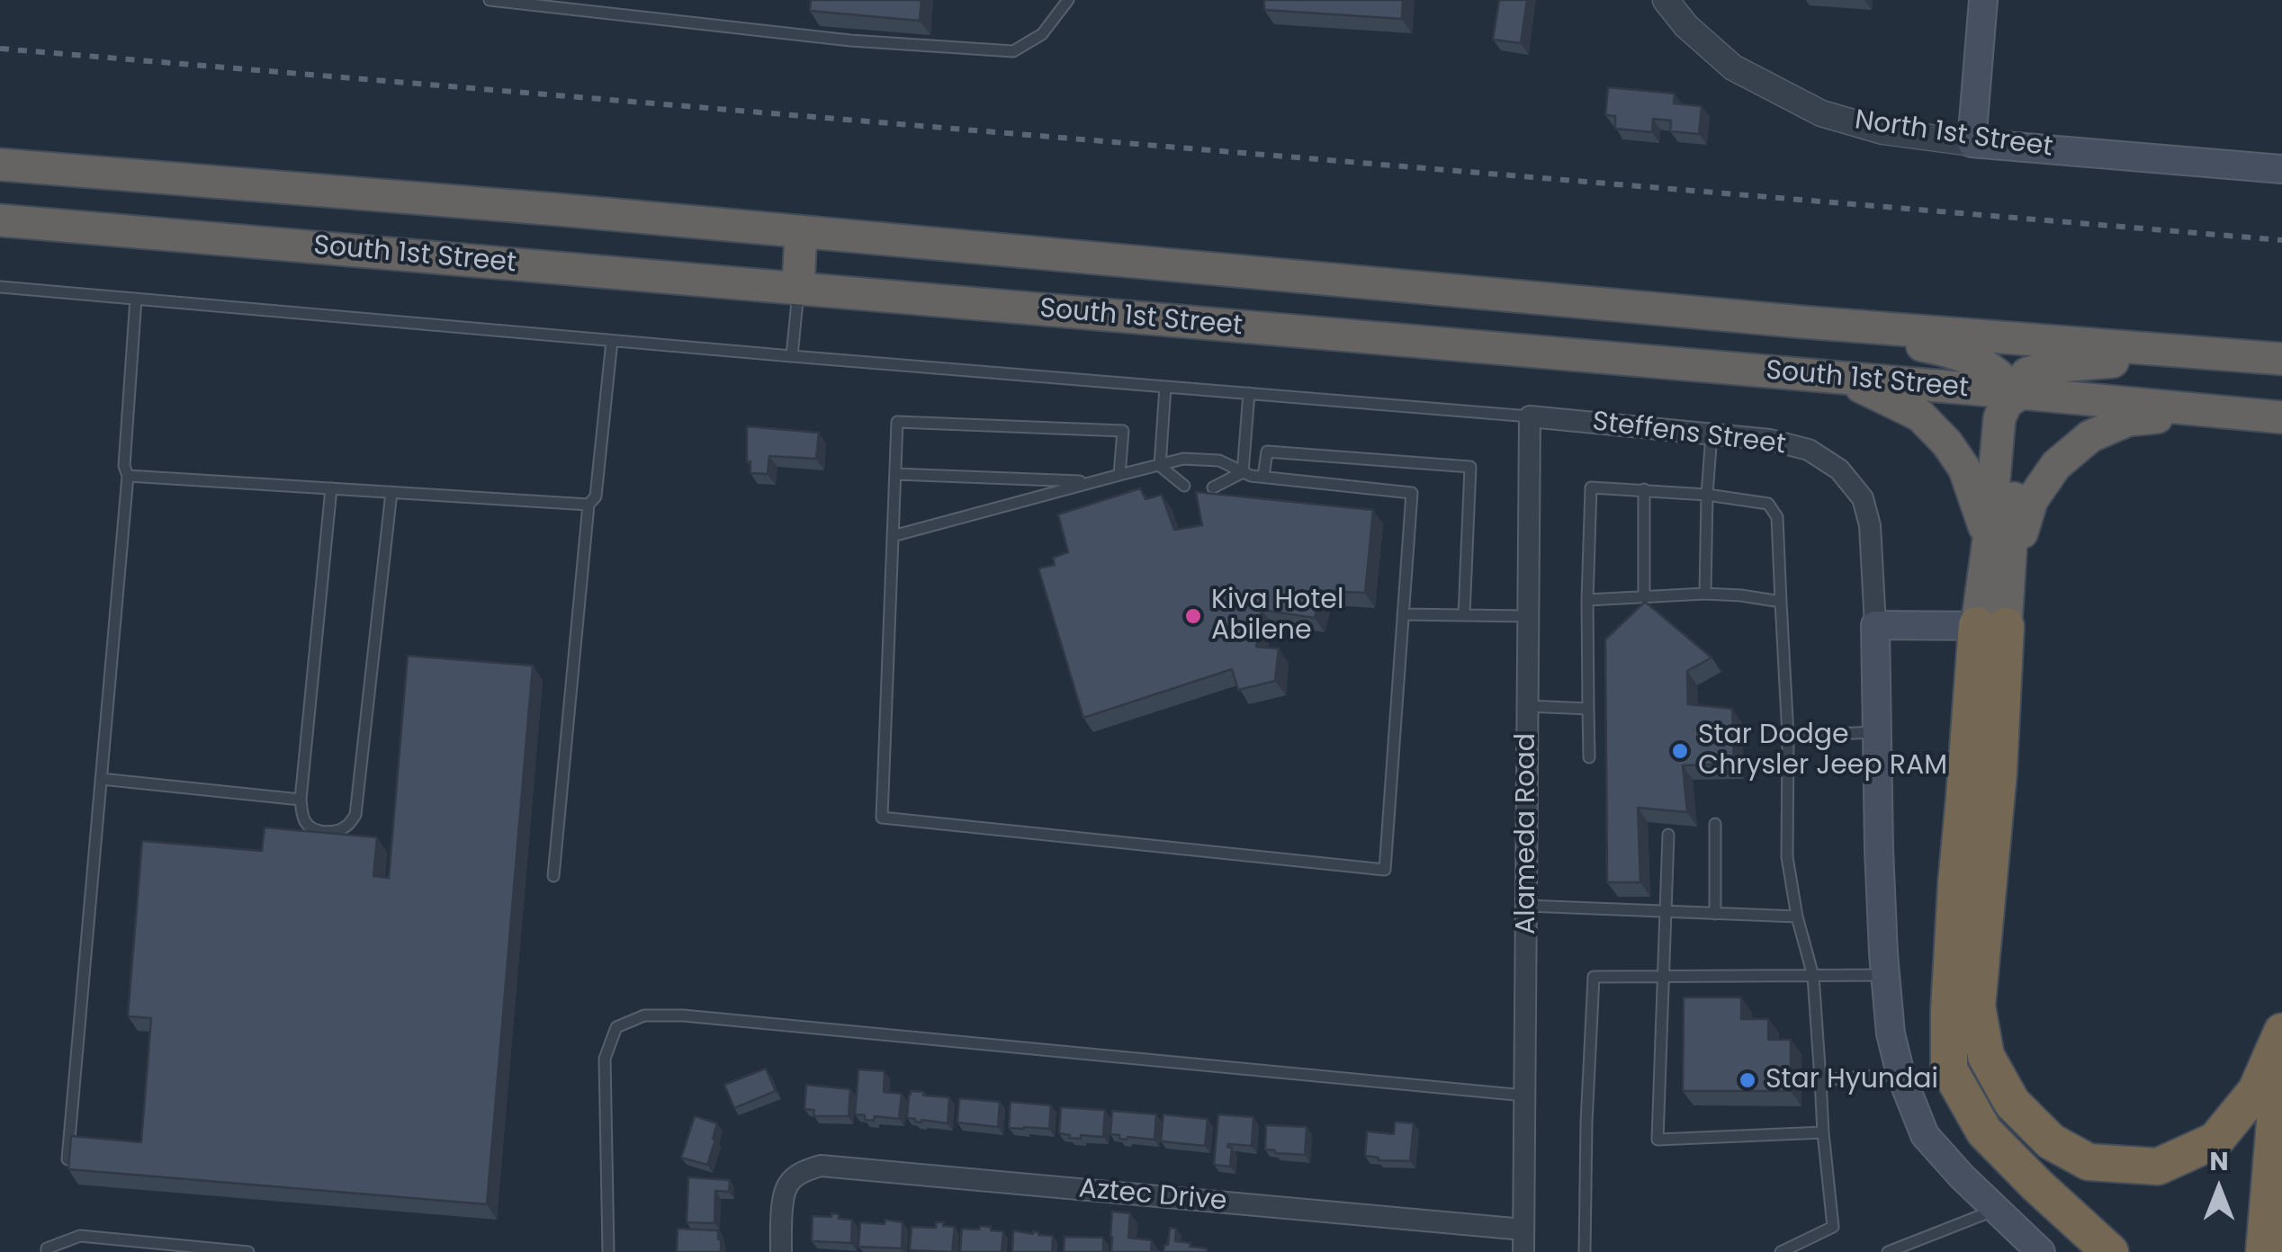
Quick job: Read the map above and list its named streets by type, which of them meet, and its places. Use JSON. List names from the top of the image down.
{
  "streets": {
    "highway": ["South 1st Street"],
    "main road": ["North 1st Street"],
    "street": ["Steffens Street", "Alameda Road", "Aztec Drive"]
  },
  "crossings": [
    ["Steffens Street", "Alameda Road"],
    ["Alameda Road", "Aztec Drive"]
  ],
  "places": ["Kiva Hotel Abilene", "Star Dodge Chrysler Jeep RAM", "Star Hyundai"],
  "north": "top"
}
